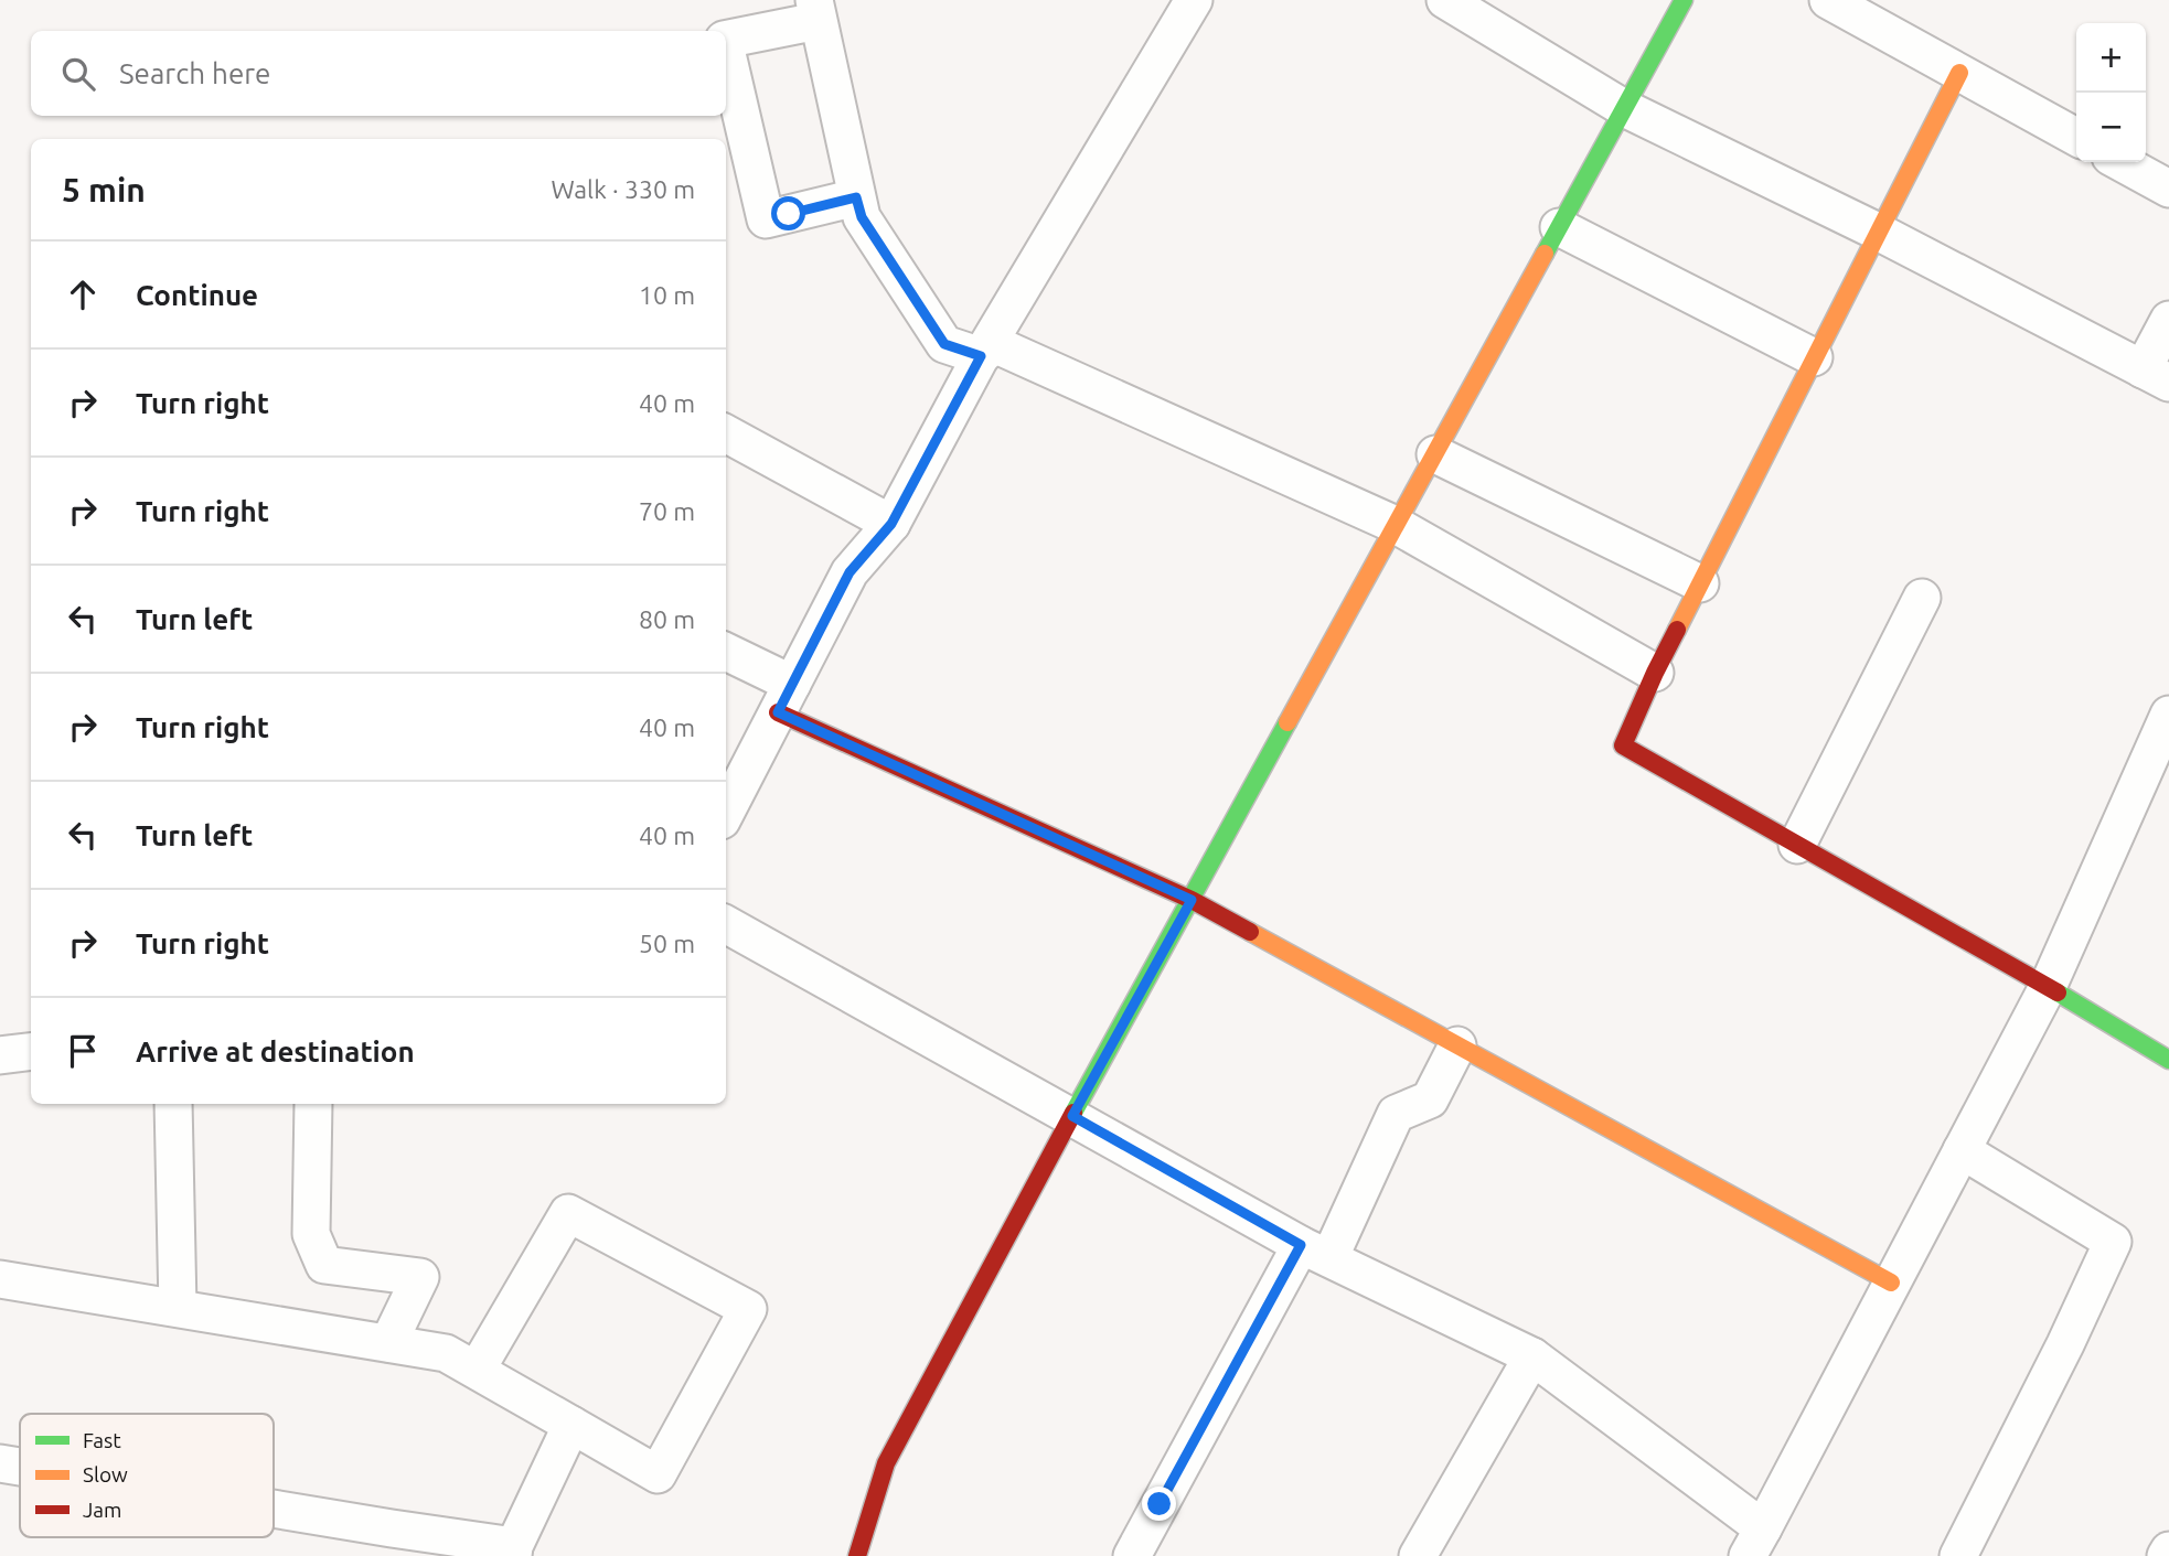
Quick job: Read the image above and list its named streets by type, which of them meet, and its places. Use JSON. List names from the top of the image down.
{
  "legend": ["Fast", "Slow", "Jam"],
  "page": {
    "map_buttons": ["+", "−"],
    "search": "Search here",
    "heading": ["5 min", "Walk · 330 m"],
    "list": [
      ["Continue", "10 m"],
      ["Turn right", "40 m"],
      ["Turn right", "70 m"],
      ["Turn left", "80 m"],
      ["Turn right", "40 m"],
      ["Turn left", "40 m"],
      ["Turn right", "50 m"],
      "Arrive at destination"
    ]
  }
}
